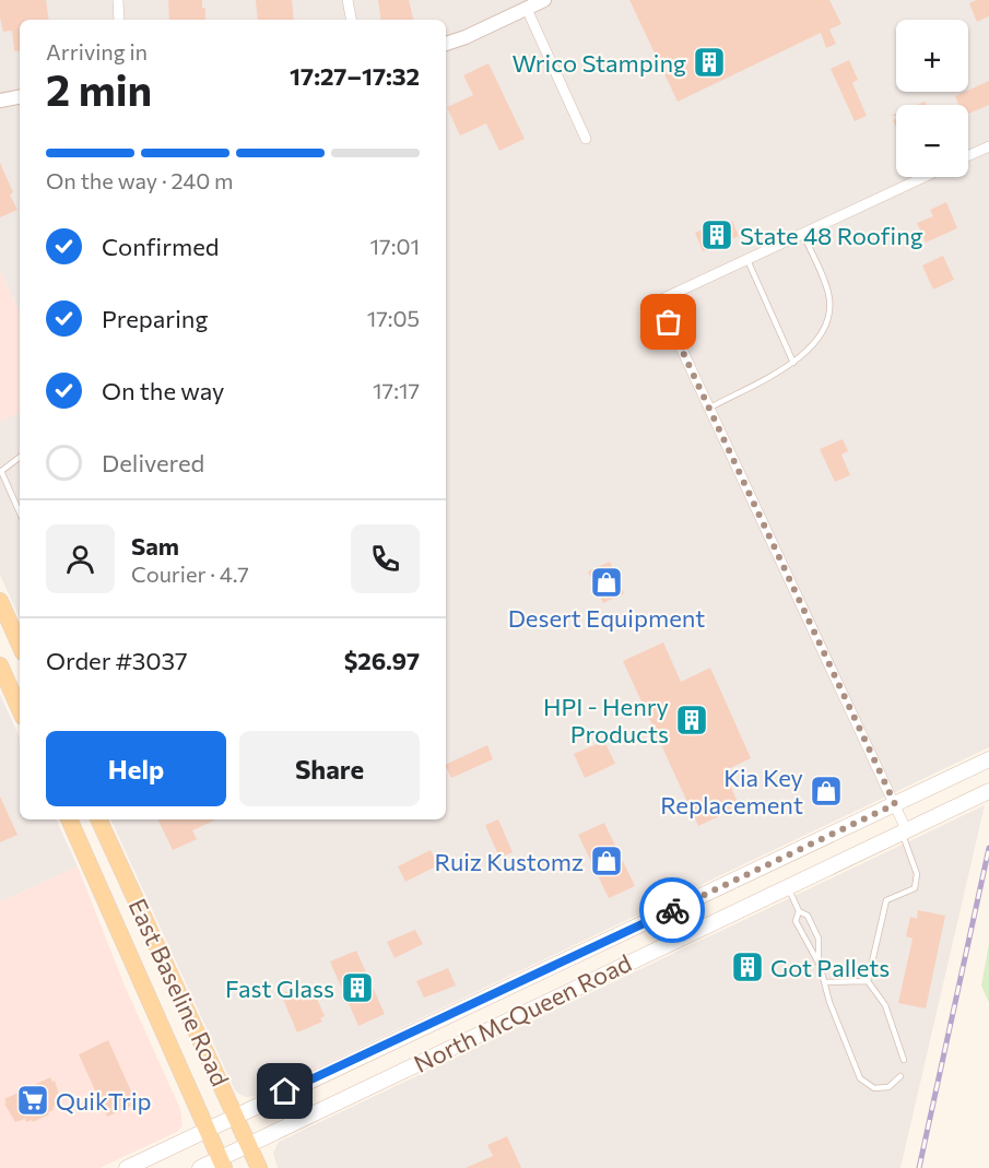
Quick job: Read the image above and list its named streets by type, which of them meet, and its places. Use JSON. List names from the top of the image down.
{
  "streets": {
    "main road": ["East Baseline Road", "North McQueen Road"]
  },
  "crossings": [
    ["East Baseline Road", "North McQueen Road"]
  ],
  "places": {
    "building": [
      "Wrico Stamping",
      "State 48 Roofing",
      "HPI - Henry Products",
      "Got Pallets",
      "Fast Glass"
    ],
    "shop": ["Desert Equipment", "Kia Key Replacement", "Ruiz Kustomz"],
    "supermarket": ["QuikTrip"]
  },
  "page": {
    "map_buttons": ["+", "−"],
    "heading": ["2 min", "Arriving in", "17:27–17:32"],
    "panel": [
      "Sam",
      "Courier · 4.7",
      "Order #3037",
      "$26.97"
    ],
    "bar": "On the way · 240 m",
    "list": [
      ["Confirmed", "17:01"],
      ["Preparing", "17:05"],
      ["On the way", "17:17"],
      "Delivered"
    ],
    "buttons": ["Help", "Share"]
  }
}
